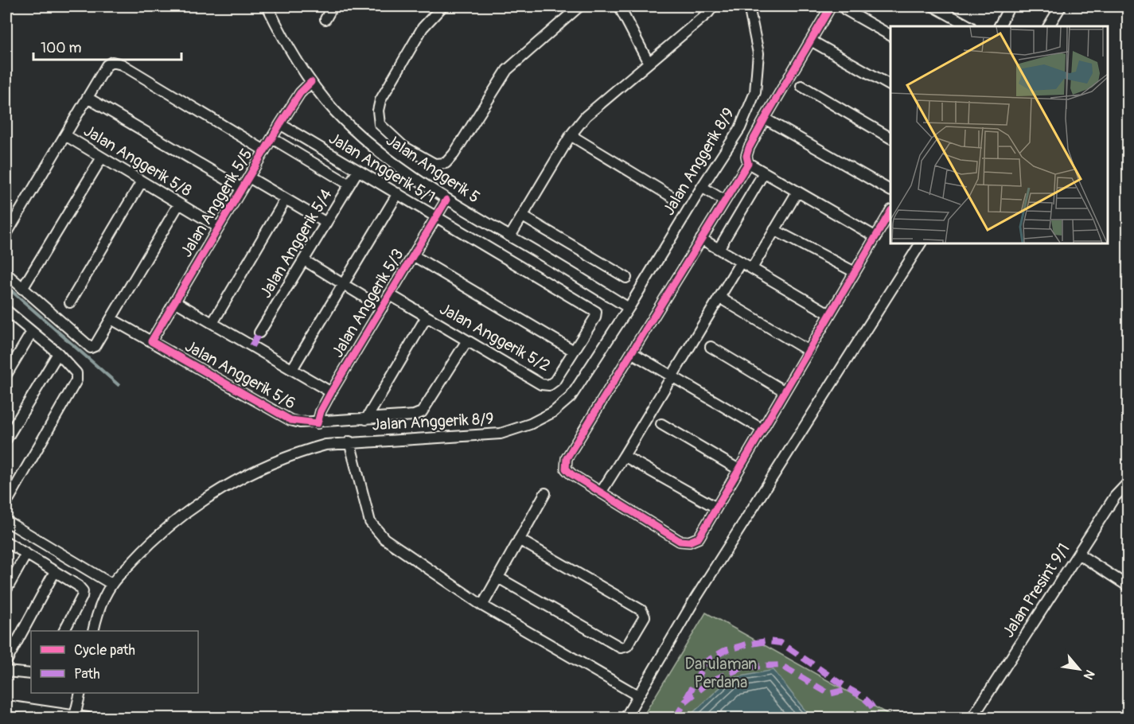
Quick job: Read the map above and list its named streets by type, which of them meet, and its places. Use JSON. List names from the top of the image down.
{
  "streets": {
    "street": [
      "Jalan Anggerik 5/8",
      "Jalan Anggerik 8/9",
      "Jalan Anggerik 5/1",
      "Jalan Anggerik 5",
      "Jalan Anggerik 5/5",
      "Jalan Anggerik 5/4",
      "Jalan Anggerik 5/3",
      "Jalan Anggerik 5/2",
      "Jalan Anggerik 5/6",
      "Jalan Presint 9/1"
    ]
  },
  "crossings": [
    ["Jalan Anggerik 5/8", "Jalan Anggerik 5/5"],
    ["Jalan Anggerik 8/9", "Jalan Anggerik 5"],
    ["Jalan Anggerik 5/1", "Jalan Anggerik 5/5"],
    ["Jalan Anggerik 5/1", "Jalan Anggerik 5/4"],
    ["Jalan Anggerik 5/1", "Jalan Anggerik 5/3"],
    ["Jalan Anggerik 5/1", "Jalan Anggerik 5/2"],
    ["Jalan Anggerik 5", "Jalan Anggerik 5/5"],
    ["Jalan Anggerik 5", "Jalan Anggerik 5/3"],
    ["Jalan Anggerik 5/5", "Jalan Anggerik 5/6"],
    ["Jalan Anggerik 5/3", "Jalan Anggerik 5/2"],
    ["Jalan Anggerik 5/3", "Jalan Anggerik 5/6"],
    ["Jalan Anggerik 5/2", "Jalan Anggerik 5/6"]
  ],
  "parks": ["Darulaman Perdana"],
  "legend": ["Cycle path", "Path"],
  "scale_bar": "100 m",
  "north": "bottom right"
}
